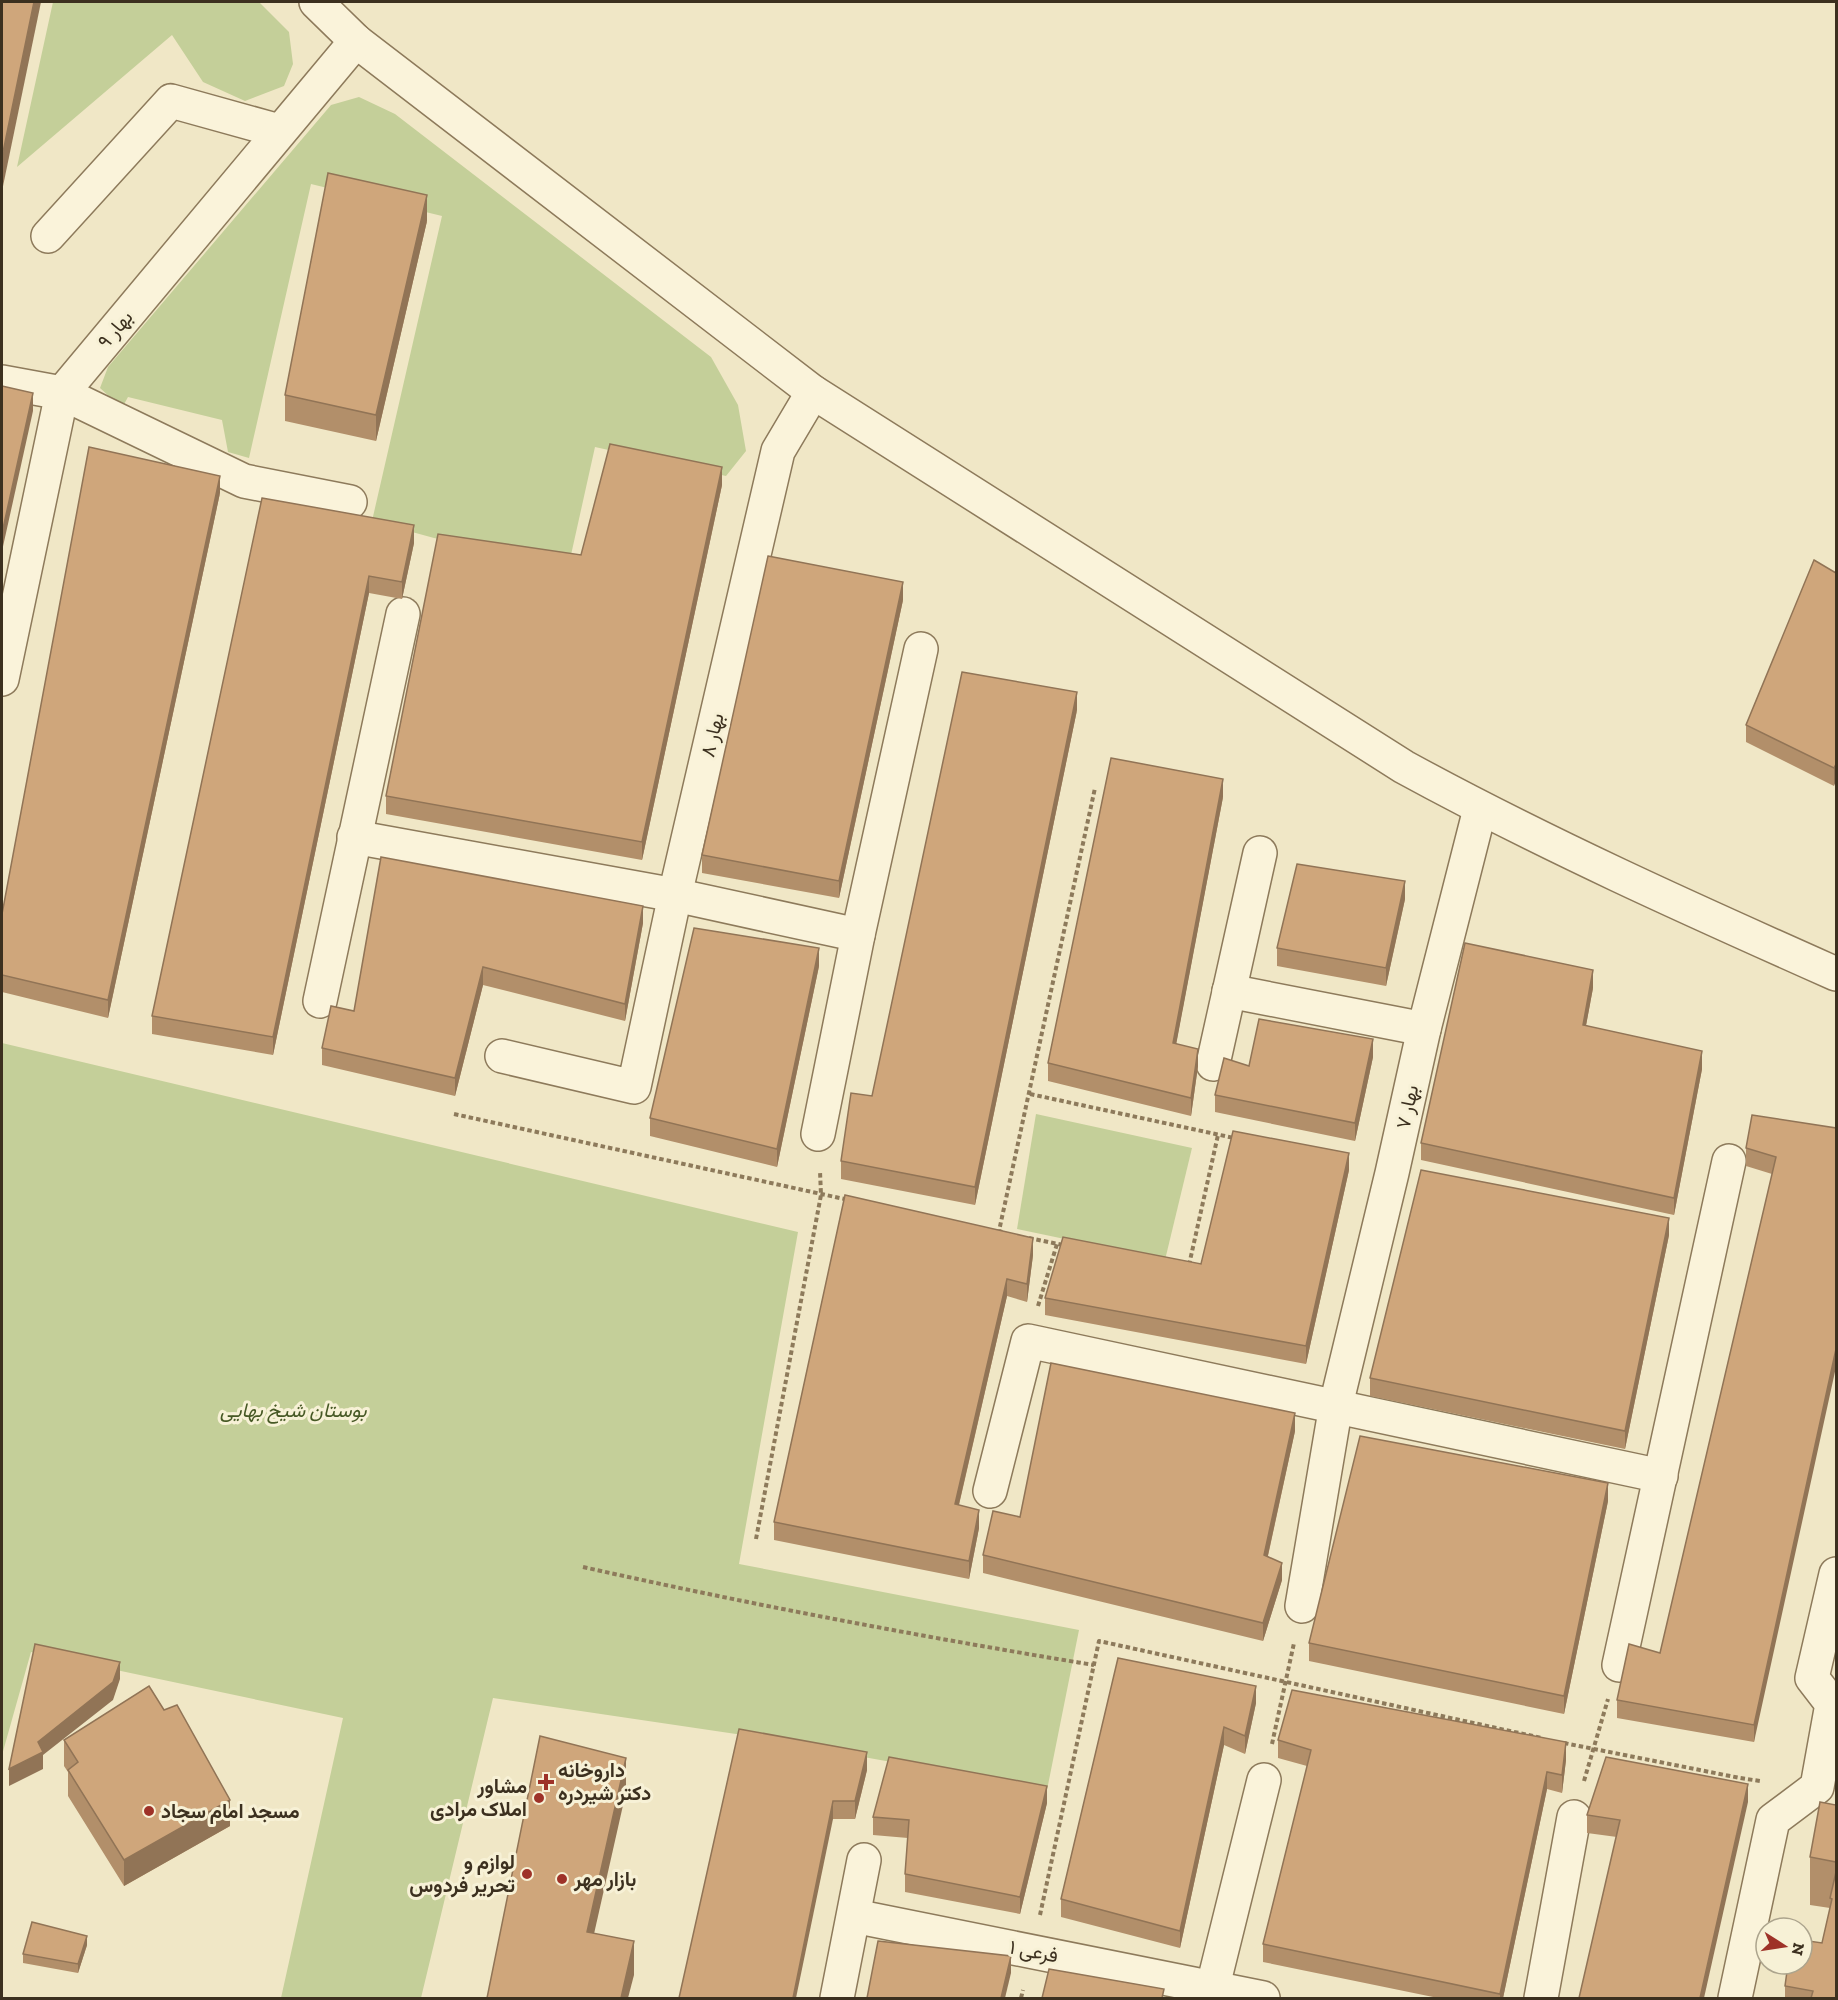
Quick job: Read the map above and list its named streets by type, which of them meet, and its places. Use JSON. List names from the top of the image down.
{
  "streets": {
    "street": [
      "بهار ۹",
      "بهار ۸",
      "بهار ۷",
      "فرعی ۱"
    ]
  },
  "parks": ["بوستان شیخ بهایی"],
  "places": {
    "health": ["داروخانه دکتر شیردره"],
    "other": [
      "مشاور املاک مرادی",
      "مسجد امام سجاد",
      "لوازم و تحریر فردوس",
      "بازار مهر"
    ]
  },
  "north": "right"
}
